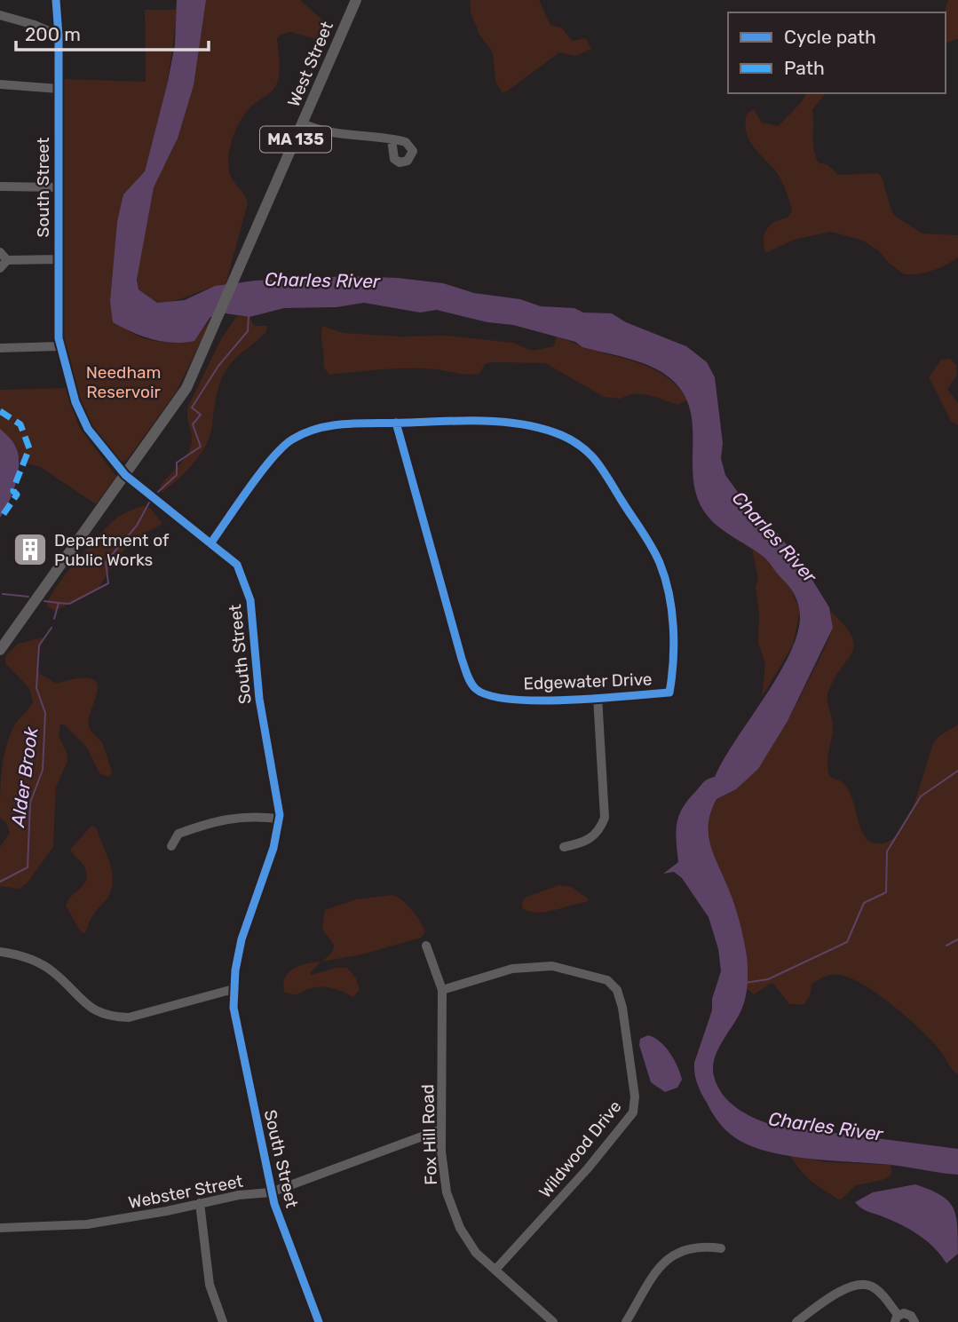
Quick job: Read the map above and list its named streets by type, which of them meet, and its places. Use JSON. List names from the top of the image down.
{
  "streets": {
    "main road": ["West Street", "MA 135"],
    "street": [
      "South Street",
      "Edgewater Drive",
      "Fox Hill Road",
      "Wildwood Drive",
      "Webster Street"
    ]
  },
  "crossings": [
    ["West Street", "MA 135"],
    ["West Street", "South Street"],
    ["MA 135", "South Street"],
    ["South Street", "Edgewater Drive"],
    ["South Street", "Webster Street"],
    ["Fox Hill Road", "Wildwood Drive"],
    ["Fox Hill Road", "Webster Street"]
  ],
  "water": ["Charles River", "Alder Brook"],
  "parks": ["Needham Reservoir"],
  "places": {
    "building": ["Department of Public Works"]
  },
  "legend": ["Cycle path", "Path"],
  "scale_bar": "200 m"
}
